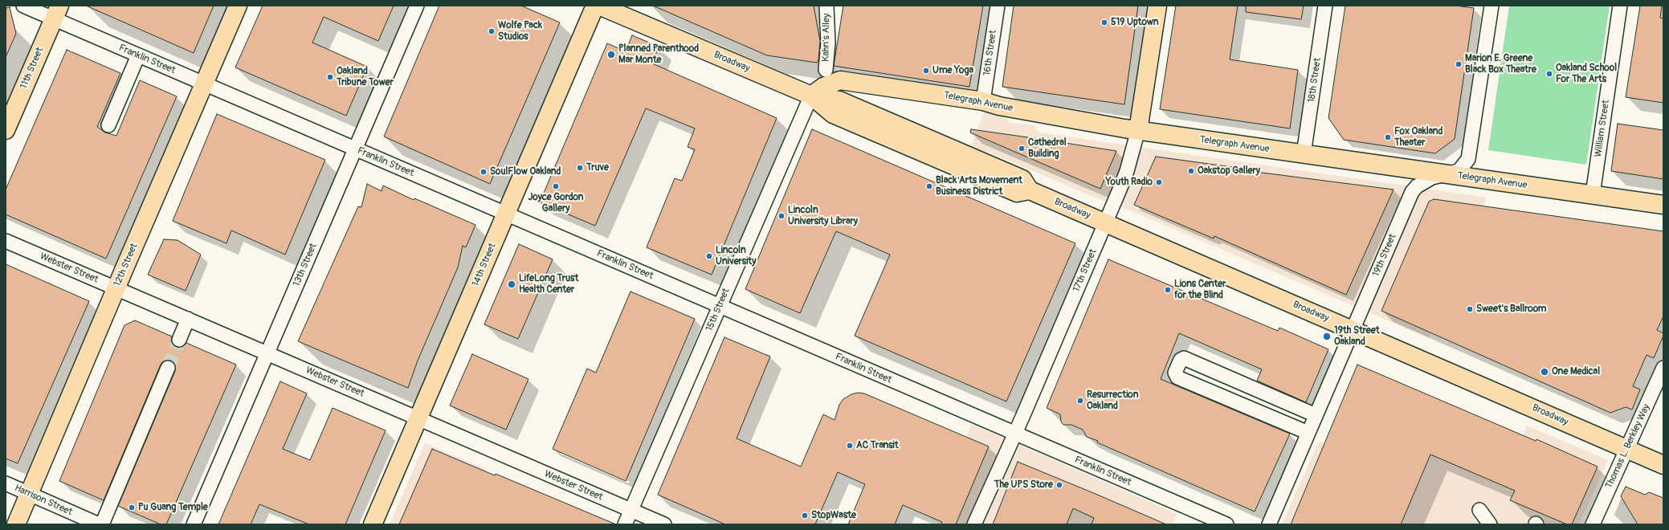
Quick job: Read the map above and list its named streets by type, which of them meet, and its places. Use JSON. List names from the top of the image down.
{
  "streets": {
    "main road": [
      "Broadway",
      "11th Street",
      "Telegraph Avenue",
      "12th Street",
      "14th Street",
      "17th Street"
    ],
    "street": [
      "Kahn's Alley",
      "16th Street",
      "Franklin Street",
      "18th Street",
      "William Street",
      "19th Street",
      "13th Street",
      "Webster Street",
      "15th Street",
      "Thomas L. Berkley Way",
      "Harrison Street"
    ]
  },
  "crossings": [
    ["16th Street", "Telegraph Avenue"],
    ["Franklin Street", "11th Street"],
    ["Franklin Street", "12th Street"],
    ["Franklin Street", "13th Street"],
    ["Franklin Street", "14th Street"],
    ["Franklin Street", "17th Street"],
    ["Franklin Street", "15th Street"],
    ["Broadway", "Telegraph Avenue"],
    ["Broadway", "19th Street"],
    ["Broadway", "17th Street"],
    ["Broadway", "15th Street"],
    ["Broadway", "Thomas L. Berkley Way"],
    ["18th Street", "Telegraph Avenue"],
    ["Telegraph Avenue", "William Street"],
    ["Telegraph Avenue", "19th Street"],
    ["Telegraph Avenue", "17th Street"],
    ["Telegraph Avenue", "15th Street"],
    ["12th Street", "Webster Street"],
    ["12th Street", "Harrison Street"],
    ["13th Street", "Webster Street"],
    ["14th Street", "Webster Street"],
    ["Webster Street", "15th Street"]
  ],
  "places": [
    "519 Uptown",
    "Wolfe Pack Studios",
    "Planned Parenthood Mar Monte",
    "Marion E. Greene Black Box Theatre",
    "Ume Yoga",
    "Oakland School For The Arts",
    "Oakland Tribune Tower",
    "Fox Oakland Theater",
    "Cathedral Building",
    "Truve",
    "Oakstop Gallery",
    "SoulFlow Oakland",
    "Youth Radio",
    "Joyce Gordon Gallery",
    "Black Arts Movement Business District",
    "Lincoln University Library",
    "Lincoln University",
    "LifeLong Trust Health Center",
    "Lions Center for the Blind",
    "Sweet's Ballroom",
    "19th Street Oakland",
    "One Medical",
    "Resurrection Oakland",
    "AC Transit",
    "The UPS Store",
    "Pu Guang Temple",
    "StopWaste"
  ]
}
